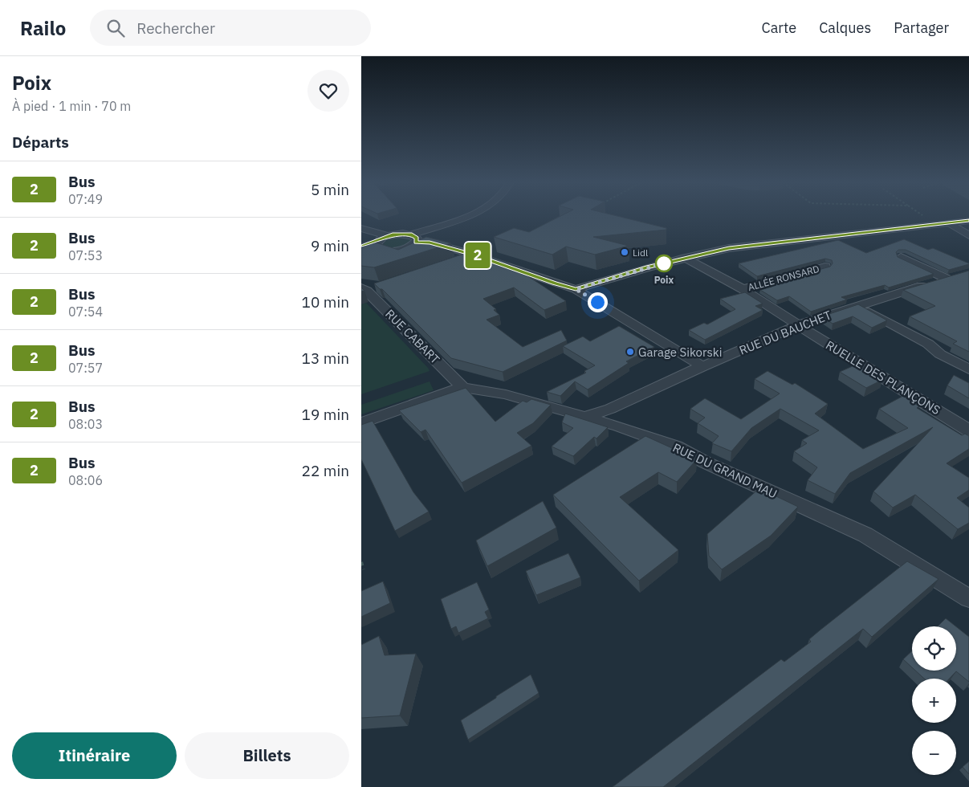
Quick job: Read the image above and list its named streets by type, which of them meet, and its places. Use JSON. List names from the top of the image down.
{
  "streets": {
    "street": [
      "ALLÉE RONSARD",
      "RUE DU BAUCHET",
      "RUE CABART",
      "RUELLE DES PLANÇONS",
      "RUE DU GRAND MAU"
    ]
  },
  "crossings": [
    ["ALLÉE RONSARD", "RUELLE DES PLANÇONS"],
    ["RUE DU BAUCHET", "RUELLE DES PLANÇONS"],
    ["RUE DU BAUCHET", "RUE DU GRAND MAU"],
    ["RUE CABART", "RUE DU GRAND MAU"]
  ],
  "places": ["Lidl", "Poix", "Garage Sikorski"],
  "lines": ["bus line 2"],
  "page": {
    "header": "Railo",
    "search": "Rechercher",
    "nav": ["Carte", "Calques", "Partager"],
    "heading": [
      ["Poix", "À pied · 1 min · 70 m"],
      "Départs"
    ],
    "on_map": "2",
    "list": [
      {
        "mark": "2",
        "name": "Bus",
        "note": "07:49",
        "value": "5 min"
      },
      {
        "mark": "2",
        "name": "Bus",
        "note": "07:53",
        "value": "9 min"
      },
      {
        "mark": "2",
        "name": "Bus",
        "note": "07:54",
        "value": "10 min"
      },
      {
        "mark": "2",
        "name": "Bus",
        "note": "07:57",
        "value": "13 min"
      },
      {
        "mark": "2",
        "name": "Bus",
        "note": "08:03",
        "value": "19 min"
      },
      {
        "mark": "2",
        "name": "Bus",
        "note": "08:06",
        "value": "22 min"
      }
    ],
    "map_buttons": ["+", "−"],
    "buttons": ["Itinéraire", "Billets"]
  }
}
